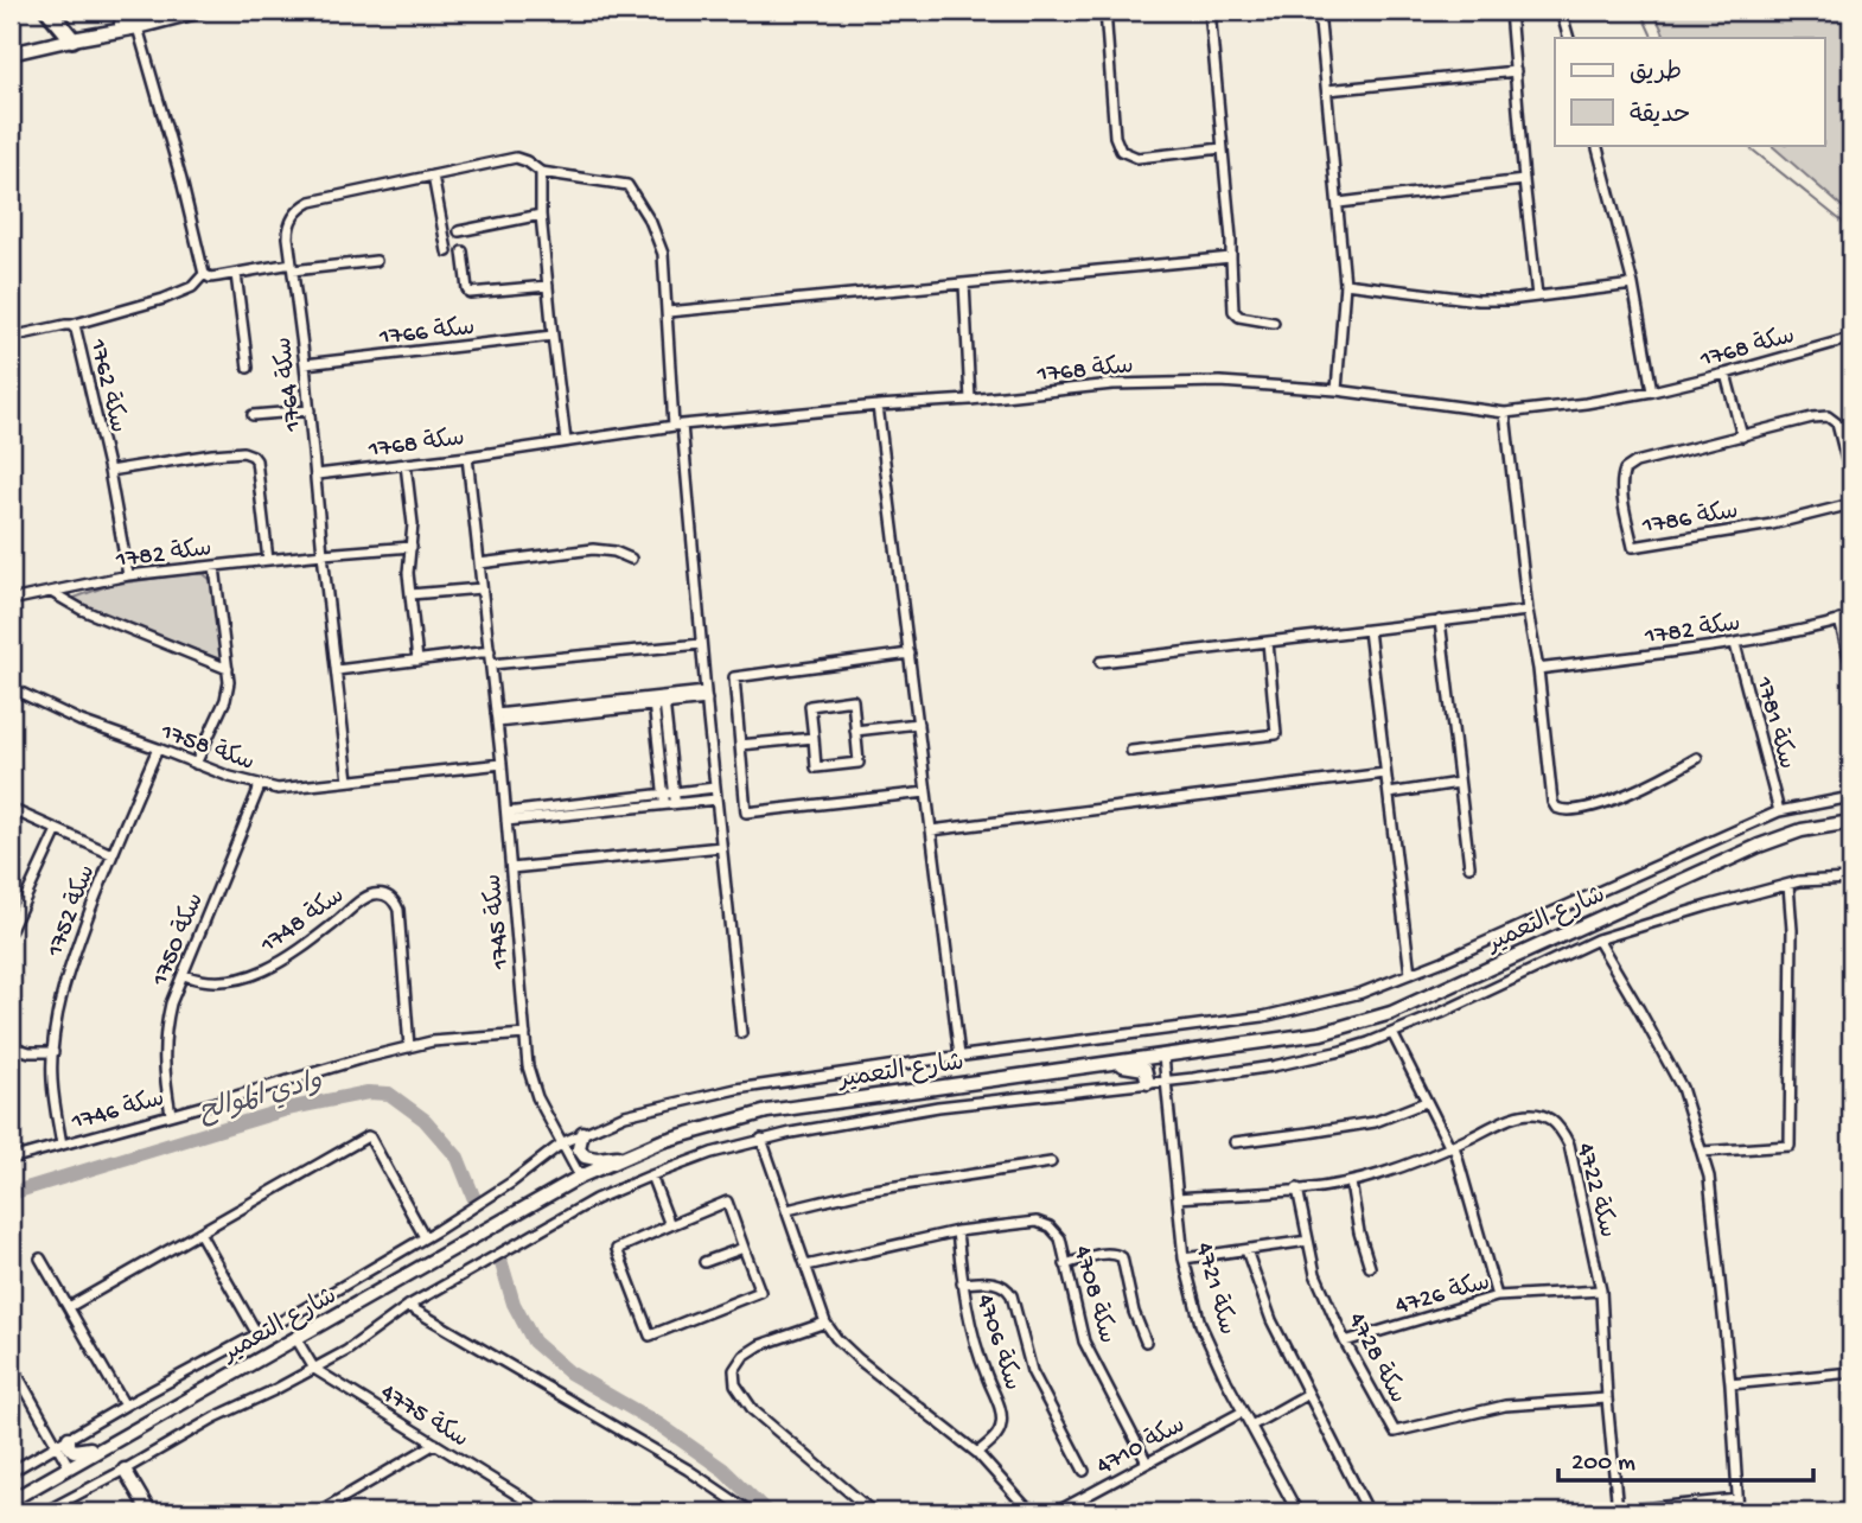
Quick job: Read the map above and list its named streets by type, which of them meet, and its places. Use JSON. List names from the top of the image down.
{
  "streets": {
    "main road": ["شارع التعمير"],
    "street": [
      "سكة 1766",
      "سكة 1768",
      "سكة 1764",
      "سكة 1762",
      "سكة 1786",
      "سكة 1782",
      "سكة 1781",
      "سكة 1758",
      "سكة 1752",
      "سكة 1748",
      "سكة 1745",
      "سكة 1750",
      "سكة 1746",
      "سكة 4722",
      "سكة 4721",
      "سكة 4726",
      "سكة 4708",
      "سكة 4706",
      "سكة 4728",
      "سكة 4775",
      "سكة 4710"
    ]
  },
  "crossings": [
    ["سكة 1766", "سكة 1764"],
    ["سكة 1768", "سكة 1764"],
    ["سكة 1768", "سكة 1745"],
    ["سكة 1764", "سكة 1782"],
    ["سكة 1764", "سكة 1758"],
    ["سكة 1762", "سكة 1782"],
    ["سكة 1782", "سكة 1781"],
    ["سكة 1758", "سكة 1752"],
    ["سكة 1758", "سكة 1745"],
    ["سكة 1758", "سكة 1750"],
    ["سكة 1752", "سكة 1746"],
    ["شارع التعمير", "سكة 1745"],
    ["شارع التعمير", "سكة 4721"],
    ["شارع التعمير", "سكة 4775"],
    ["سكة 1748", "سكة 1750"],
    ["سكة 1748", "سكة 1746"],
    ["سكة 1745", "سكة 1746"],
    ["سكة 1750", "سكة 1746"],
    ["سكة 4722", "سكة 4721"],
    ["سكة 4722", "سكة 4726"],
    ["سكة 4722", "سكة 4728"],
    ["سكة 4721", "سكة 4710"],
    ["سكة 4726", "سكة 4728"],
    ["سكة 4708", "سكة 4706"],
    ["سكة 4708", "سكة 4710"]
  ],
  "water": ["وادي الموالح"],
  "legend": ["طريق", "حديقة"],
  "scale_bar": "200 m"
}
